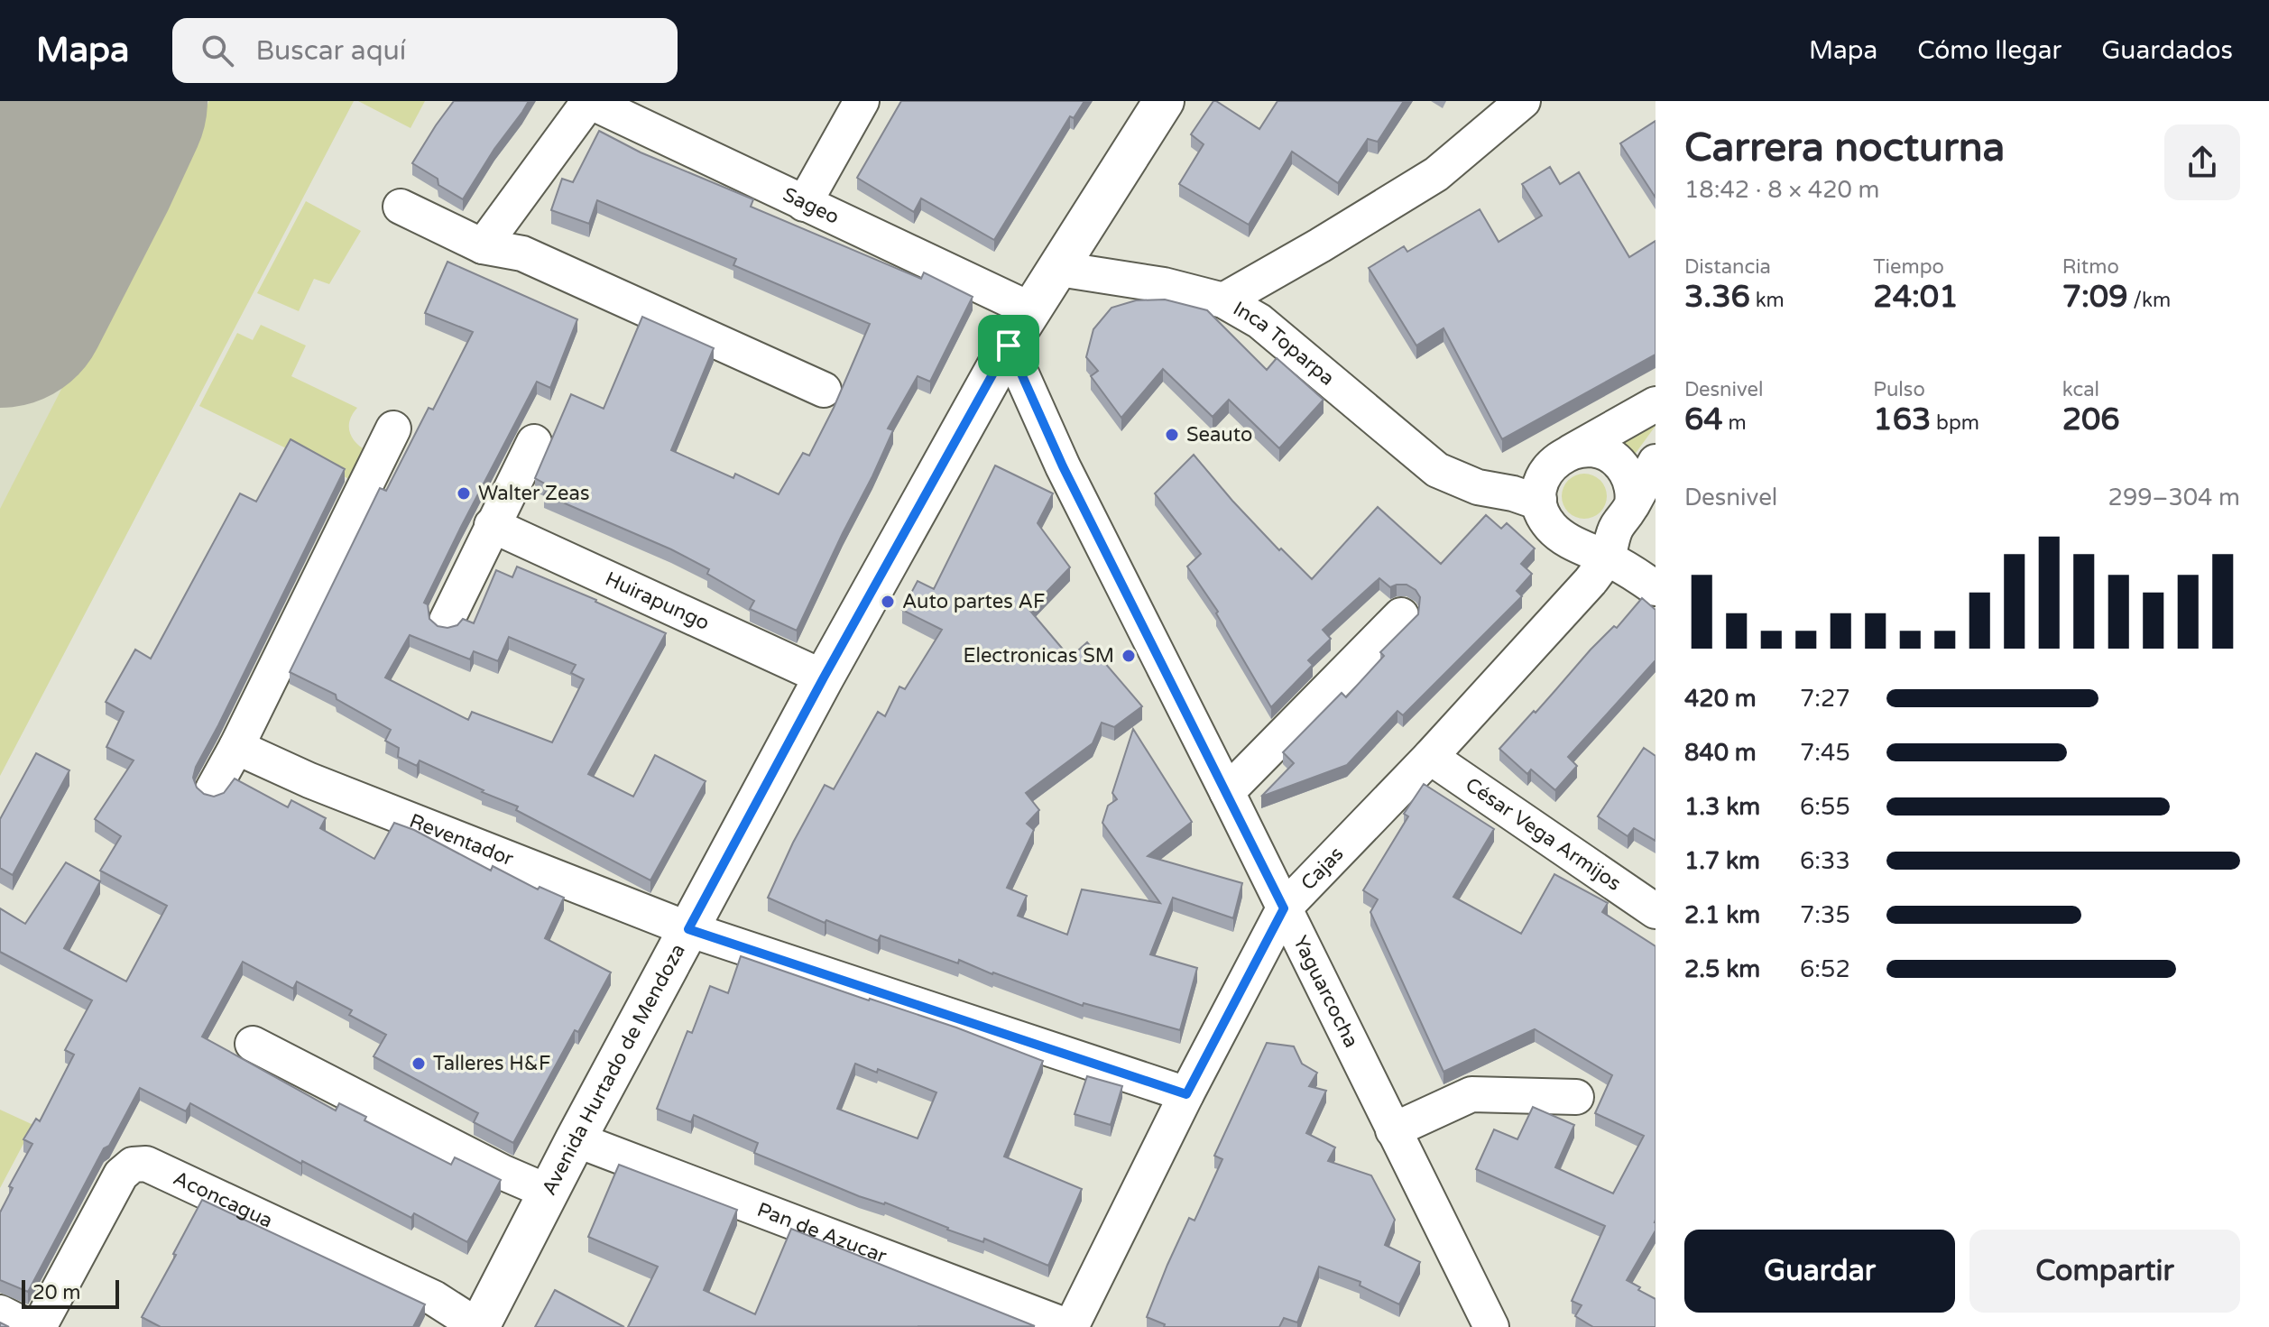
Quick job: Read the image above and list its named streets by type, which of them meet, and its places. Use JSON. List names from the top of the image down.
{
  "streets": {
    "main road": ["Avenida Hurtado de Mendoza"],
    "street": [
      "Sageo",
      "Inca Toparpa",
      "Huirapungo",
      "César Vega Armijos",
      "Reventador",
      "Cajas",
      "Yaguarcocha",
      "Aconcagua",
      "Pan de Azucar"
    ]
  },
  "crossings": [
    ["Sageo", "Avenida Hurtado de Mendoza"],
    ["Inca Toparpa", "Cajas"],
    ["Inca Toparpa", "Avenida Hurtado de Mendoza"],
    ["Huirapungo", "Avenida Hurtado de Mendoza"],
    ["César Vega Armijos", "Cajas"],
    ["Reventador", "Cajas"],
    ["Reventador", "Avenida Hurtado de Mendoza"],
    ["Cajas", "Yaguarcocha"],
    ["Cajas", "Pan de Azucar"],
    ["Yaguarcocha", "Avenida Hurtado de Mendoza"],
    ["Avenida Hurtado de Mendoza", "Aconcagua"],
    ["Avenida Hurtado de Mendoza", "Pan de Azucar"]
  ],
  "places": [
    "Seauto",
    "Walter Zeas",
    "Auto partes AF",
    "Electronicas SM",
    "Talleres H&F"
  ],
  "scale_bar": "20 m",
  "page": {
    "header": "Mapa",
    "search": "Buscar aquí",
    "nav": ["Mapa", "Cómo llegar", "Guardados"],
    "heading": ["Carrera nocturna", "18:42 · 8 × 420 m"],
    "stats": [
      ["Distancia", "3.36 km"],
      ["Tiempo", "24:01"],
      ["Ritmo", "7:09 /km"],
      ["Desnivel", "64 m"],
      ["Pulso", "163 bpm"],
      ["kcal", "206"]
    ],
    "chart": ["Desnivel", "299–304 m"],
    "list": [
      {
        "name": "420 m",
        "note": "7:27"
      },
      {
        "name": "840 m",
        "note": "7:45"
      },
      {
        "name": "1.3 km",
        "note": "6:55"
      },
      {
        "name": "1.7 km",
        "note": "6:33"
      },
      {
        "name": "2.1 km",
        "note": "7:35"
      },
      {
        "name": "2.5 km",
        "note": "6:52"
      }
    ],
    "buttons": ["Guardar", "Compartir"],
    "scale": "20 m"
  }
}
